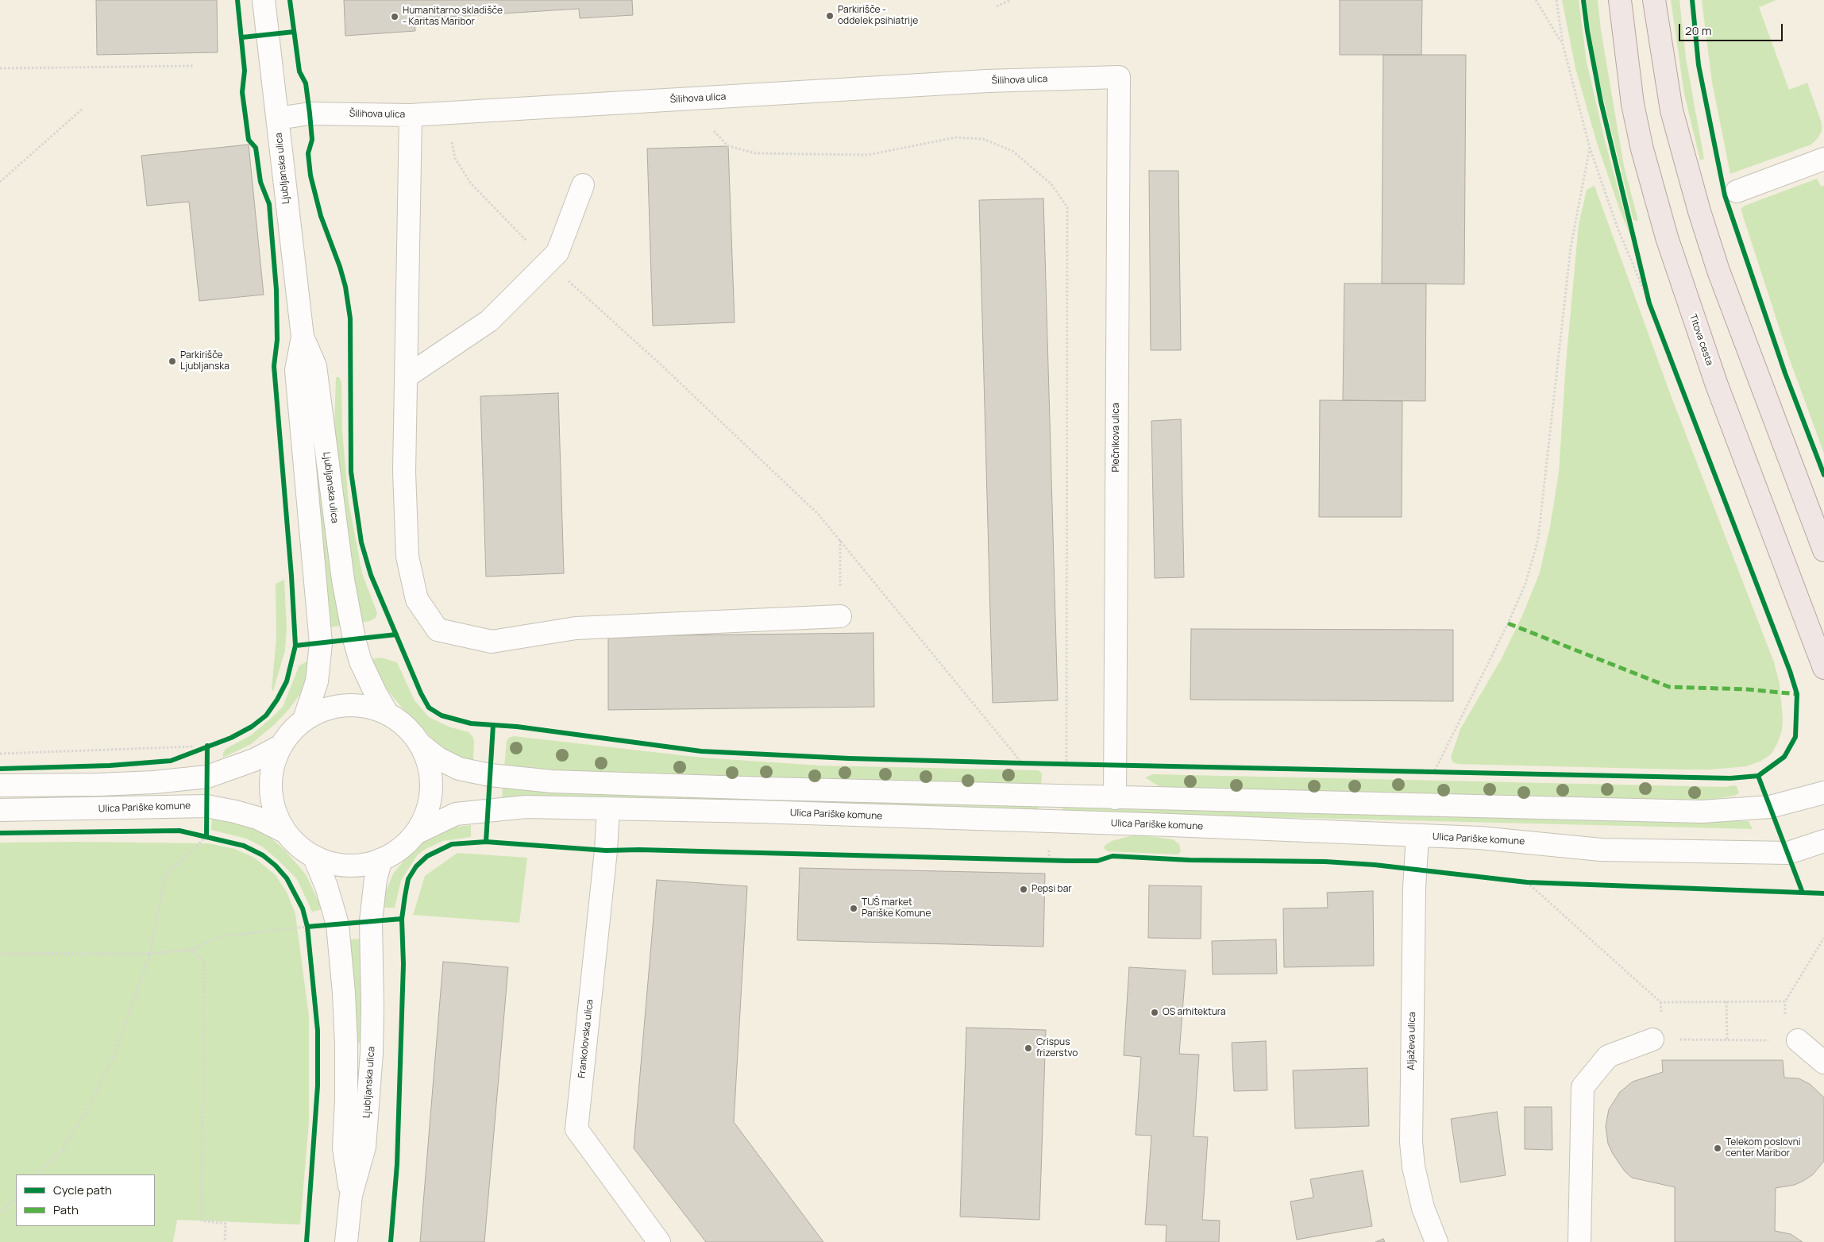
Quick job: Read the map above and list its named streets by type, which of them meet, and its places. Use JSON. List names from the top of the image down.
{
  "streets": {
    "main road": ["Titova cesta"],
    "street": [
      "Šilihova ulica",
      "Ljubljanska ulica",
      "Plečnikova ulica",
      "Ulica Pariške komune",
      "Frankolovska ulica",
      "Aljaževa ulica"
    ]
  },
  "crossings": [
    ["Šilihova ulica", "Ljubljanska ulica"],
    ["Šilihova ulica", "Plečnikova ulica"],
    ["Ulica Pariške komune", "Frankolovska ulica"],
    ["Ulica Pariške komune", "Aljaževa ulica"]
  ],
  "places": [
    "Parkirišče - oddelek psihiatrije",
    "Humanitarno skladišče - Karitas Maribor",
    "Parkirišče Ljubljanska",
    "Pepsi bar",
    "TUŠ market Pariške Komune",
    "OS arhitektura",
    "Crispus frizerstvo",
    "Telekom poslovni center Maribor"
  ],
  "legend": ["Cycle path", "Path"],
  "scale_bar": "20 m"
}
